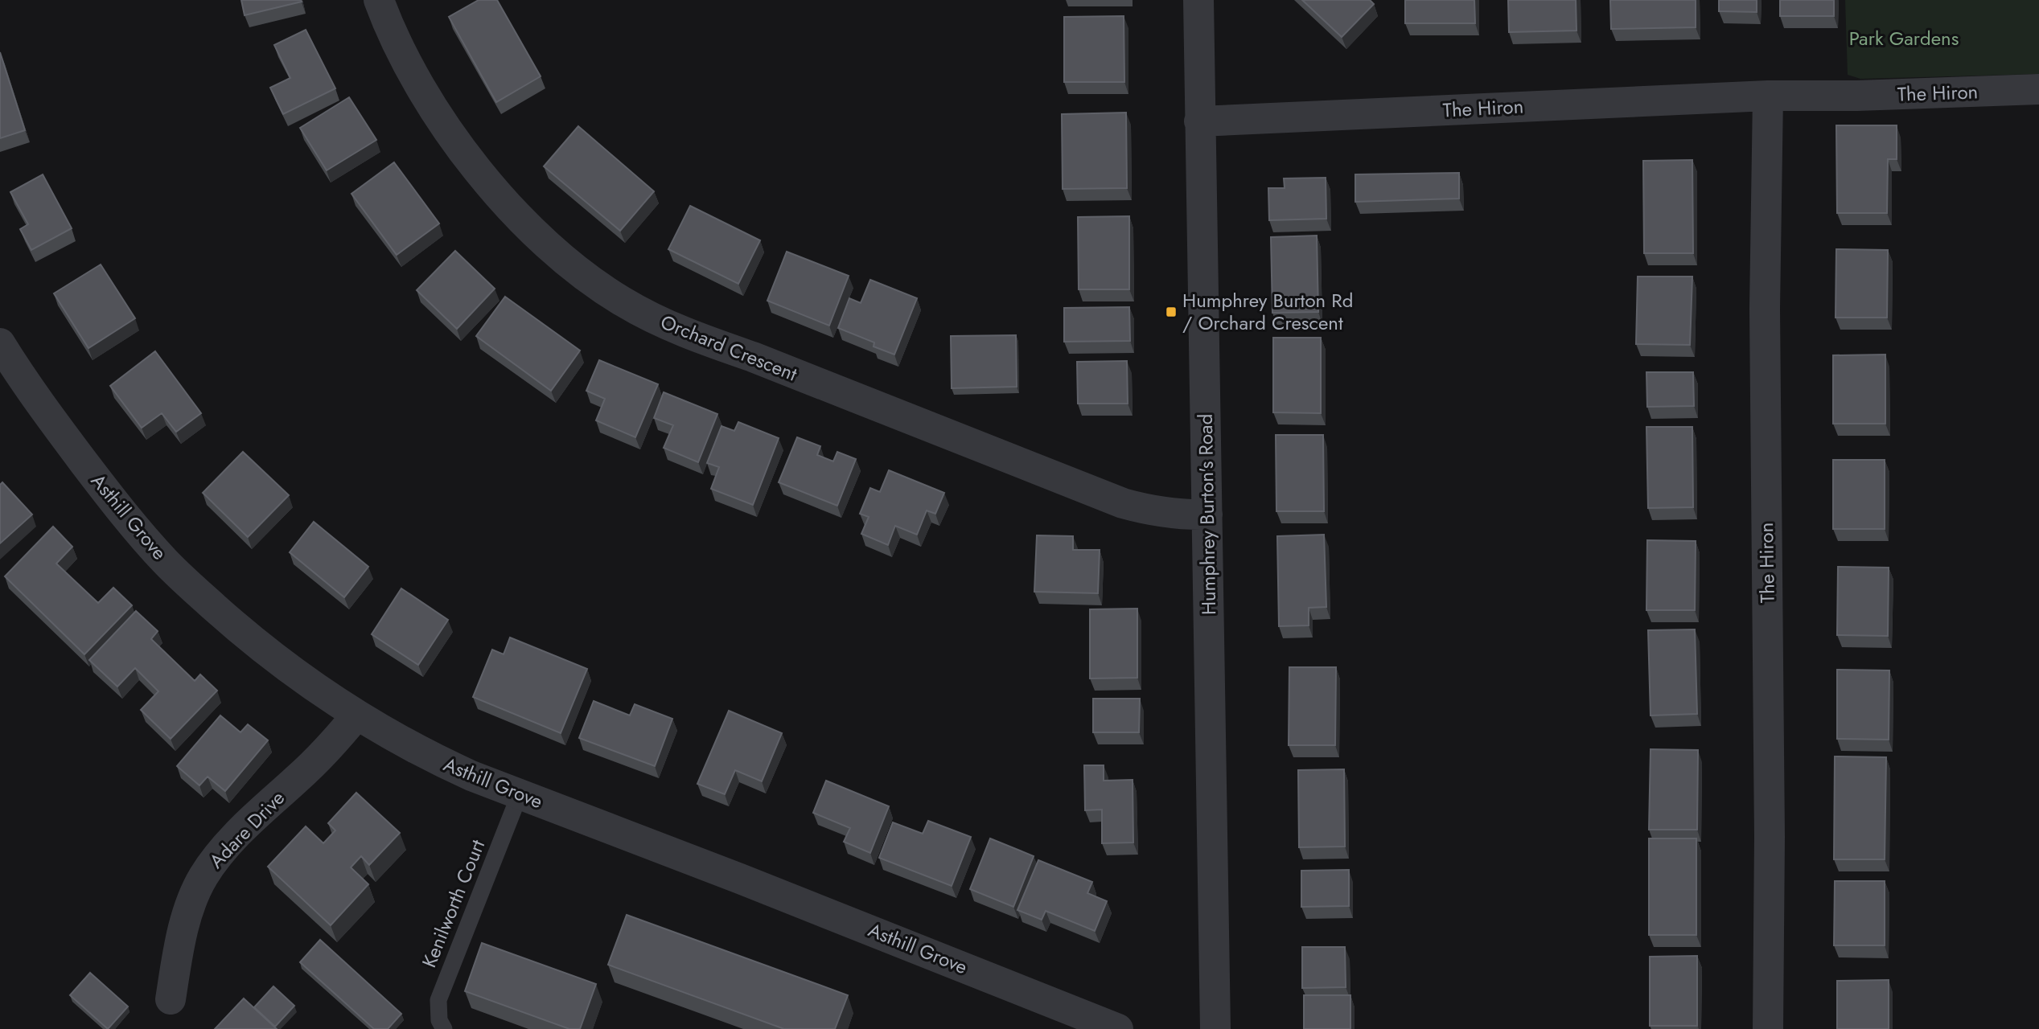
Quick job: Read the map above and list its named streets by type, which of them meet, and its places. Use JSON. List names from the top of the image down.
{
  "streets": {
    "street": [
      "The Hiron",
      "Orchard Crescent",
      "Humphrey Burton's Road",
      "Asthill Grove",
      "Adare Drive"
    ],
    "lane": ["Kenilworth Court"]
  },
  "crossings": [
    ["The Hiron", "Humphrey Burton's Road"],
    ["Orchard Crescent", "Humphrey Burton's Road"],
    ["Asthill Grove", "Adare Drive"],
    ["Asthill Grove", "Kenilworth Court"]
  ],
  "parks": ["Park Gardens"],
  "places": {
    "transit": ["Humphrey Burton Rd / Orchard Crescent"]
  }
}
